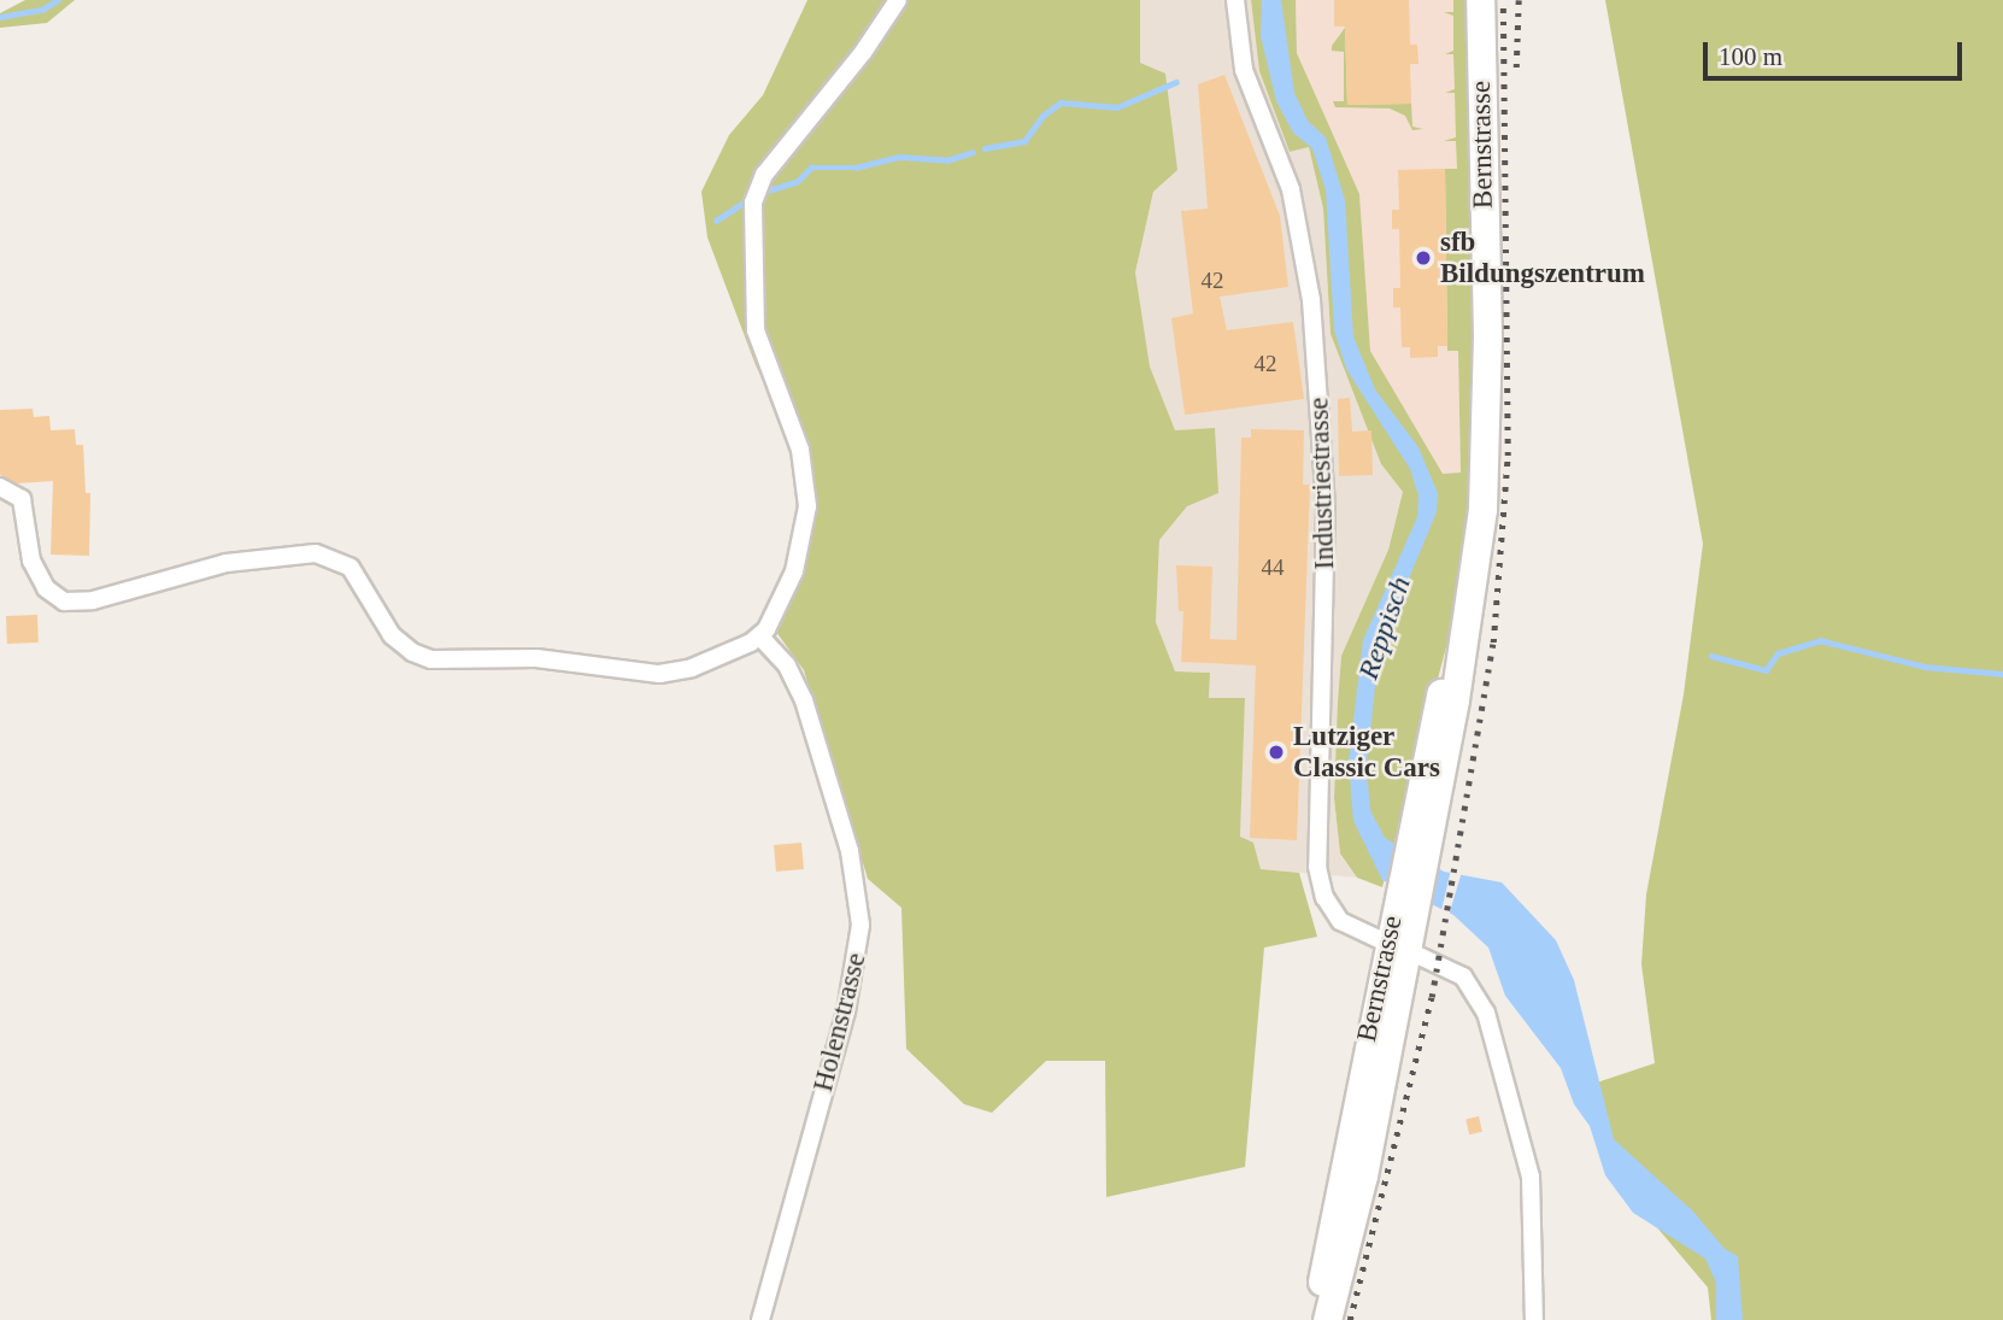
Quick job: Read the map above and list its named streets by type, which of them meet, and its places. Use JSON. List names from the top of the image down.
{
  "streets": {
    "main road": ["Bernstrasse"],
    "street": ["Industriestrasse", "Holenstrasse"]
  },
  "crossings": [
    ["Bernstrasse", "Industriestrasse"]
  ],
  "water": ["Reppisch"],
  "places": ["sfb Bildungszentrum", "Lutziger Classic Cars"],
  "house_numbers": ["42", "42", "44"],
  "scale_bar": "100 m"
}
